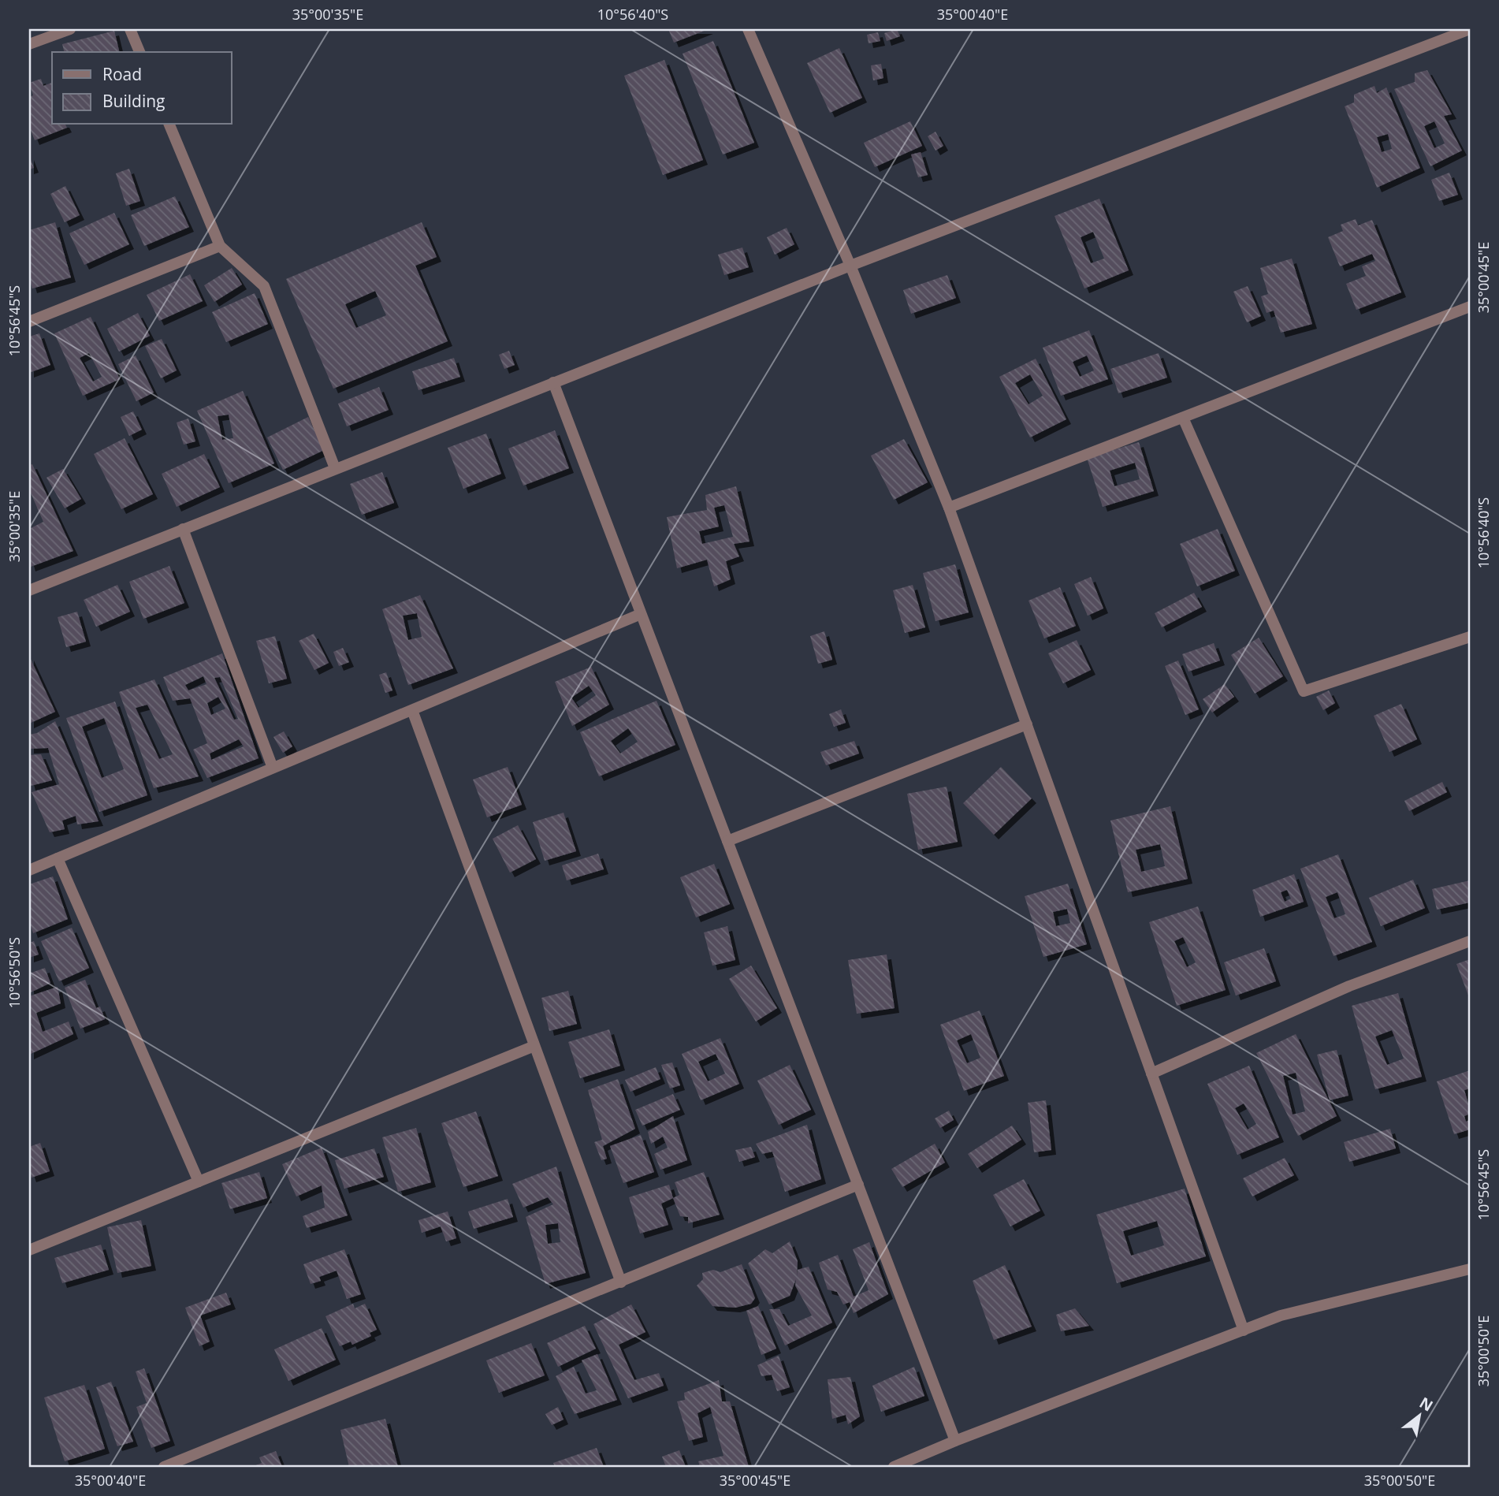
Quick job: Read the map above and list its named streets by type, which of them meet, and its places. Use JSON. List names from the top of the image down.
{
  "legend": ["Road", "Building"],
  "north": "top right",
  "coordinates": [
    "35°00'35\"E",
    "10°56'40\"S",
    "35°00'40\"E",
    "35°00'45\"E",
    "10°56'45\"S",
    "10°56'50\"S",
    "35°00'50\"E"
  ]
}
